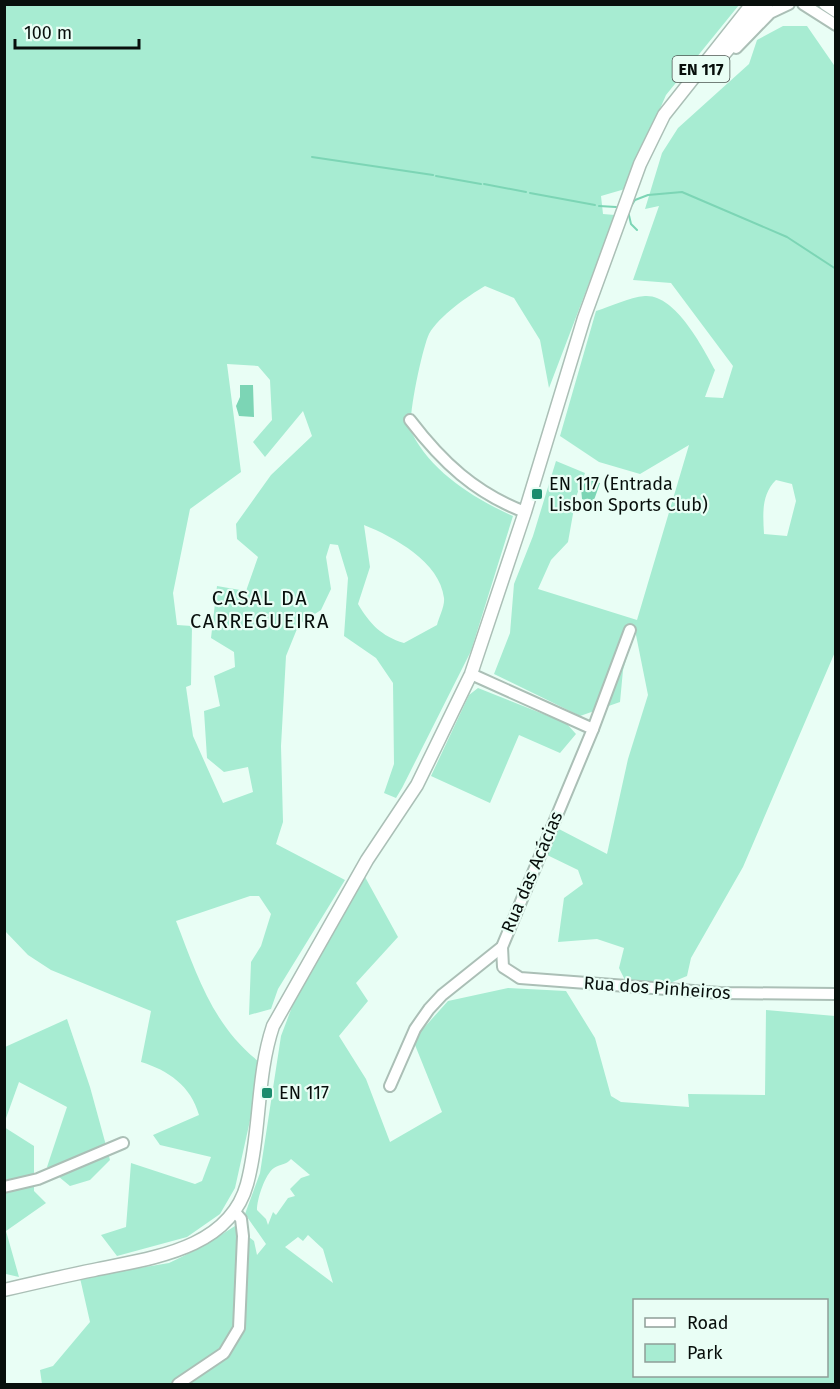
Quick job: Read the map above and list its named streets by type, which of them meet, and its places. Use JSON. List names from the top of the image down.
{
  "streets": {
    "main road": ["EN 117"],
    "street": ["Rua das Acácias", "Rua dos Pinheiros"]
  },
  "crossings": [
    ["Rua das Acácias", "Rua dos Pinheiros"]
  ],
  "districts": ["CASAL DA CARREGUEIRA"],
  "places": {
    "transit": ["EN 117 (Entrada Lisbon Sports Club)", "EN 117"]
  },
  "legend": ["Road", "Park"],
  "scale_bar": "100 m"
}
